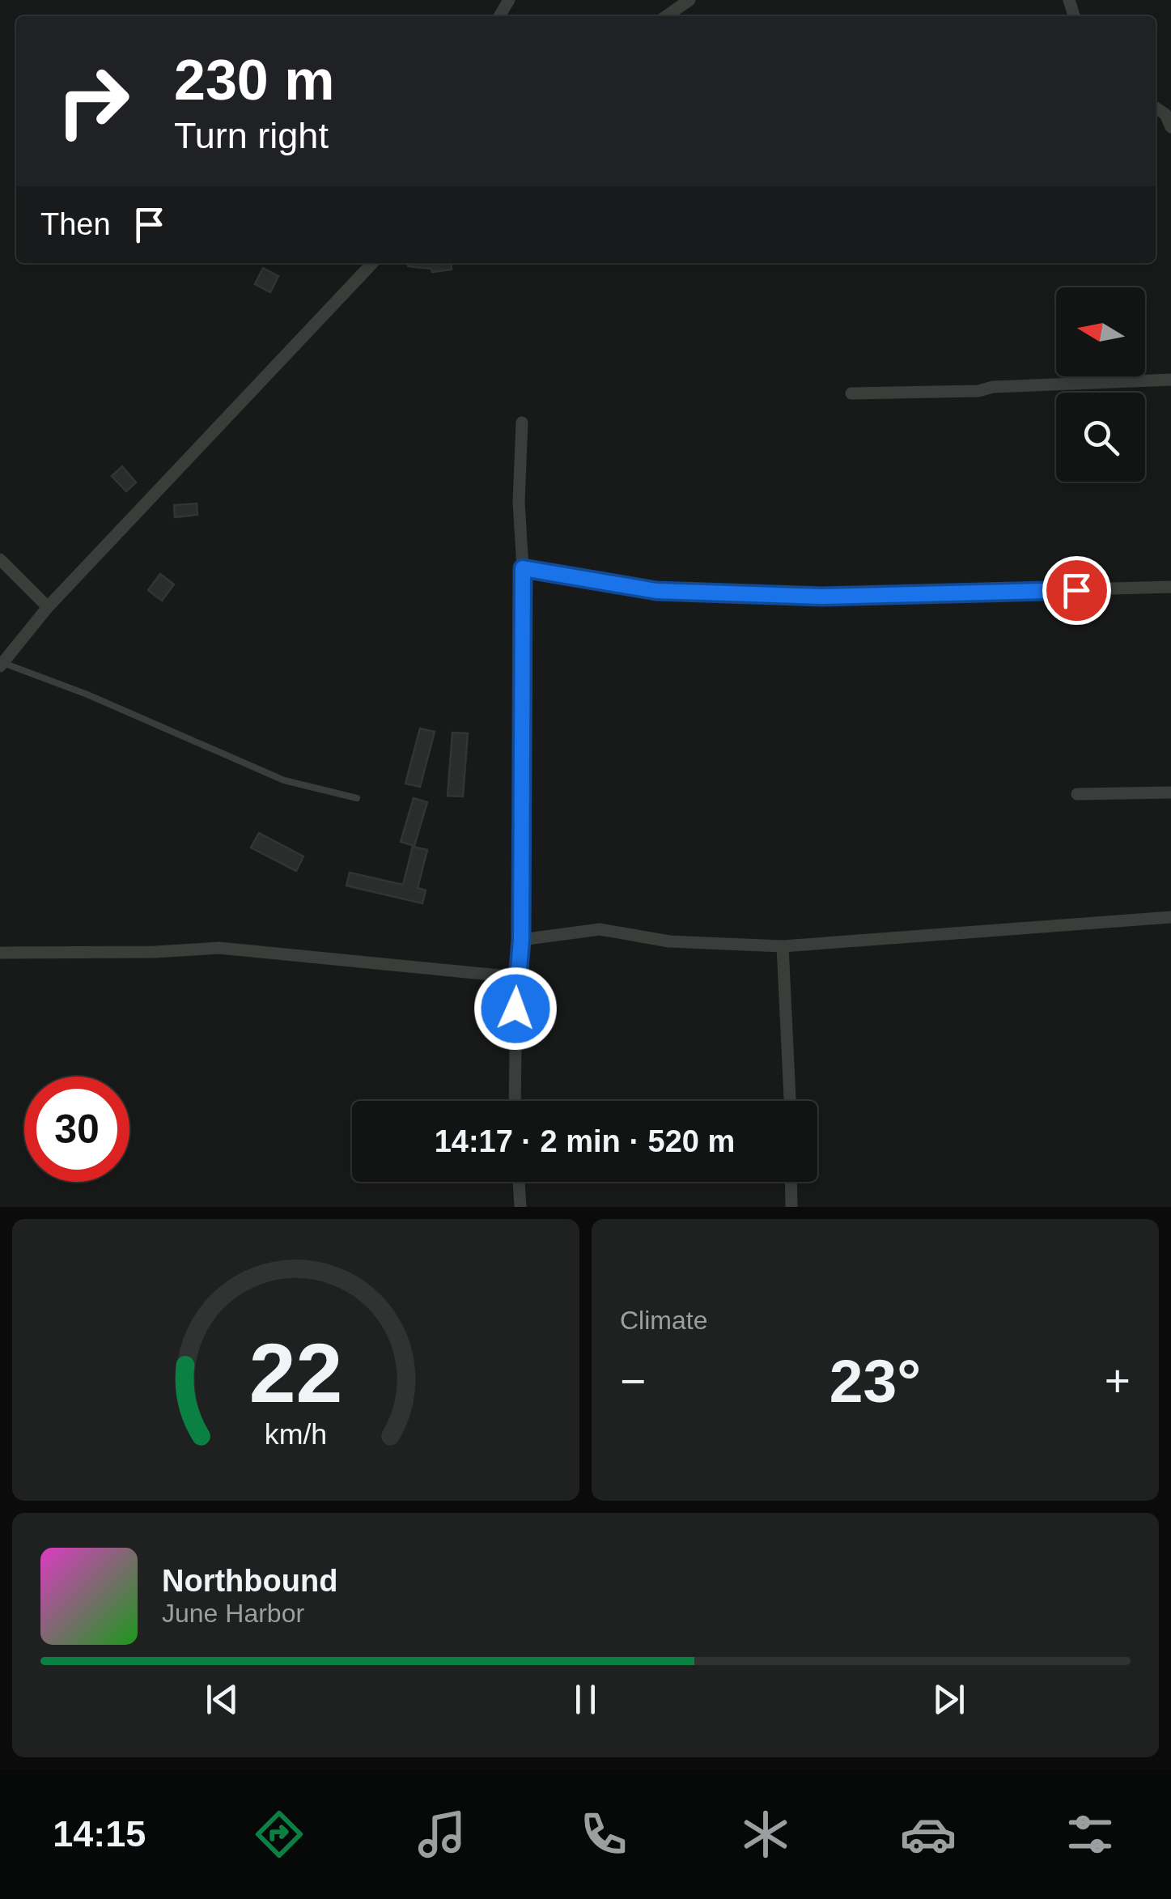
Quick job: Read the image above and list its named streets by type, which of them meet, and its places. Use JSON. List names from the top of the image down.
{
  "north": "left",
  "page": {
    "turn": ["230 m", "Turn right"],
    "then": "Then",
    "limit": "30",
    "trip": "14:17 · 2 min · 520 m",
    "tile": "Climate",
    "heat": ["−", "23°", "+"],
    "song": ["Northbound", "June Harbor"],
    "tabs": "14:15",
    "gauge": ["22", "km/h"]
  }
}
